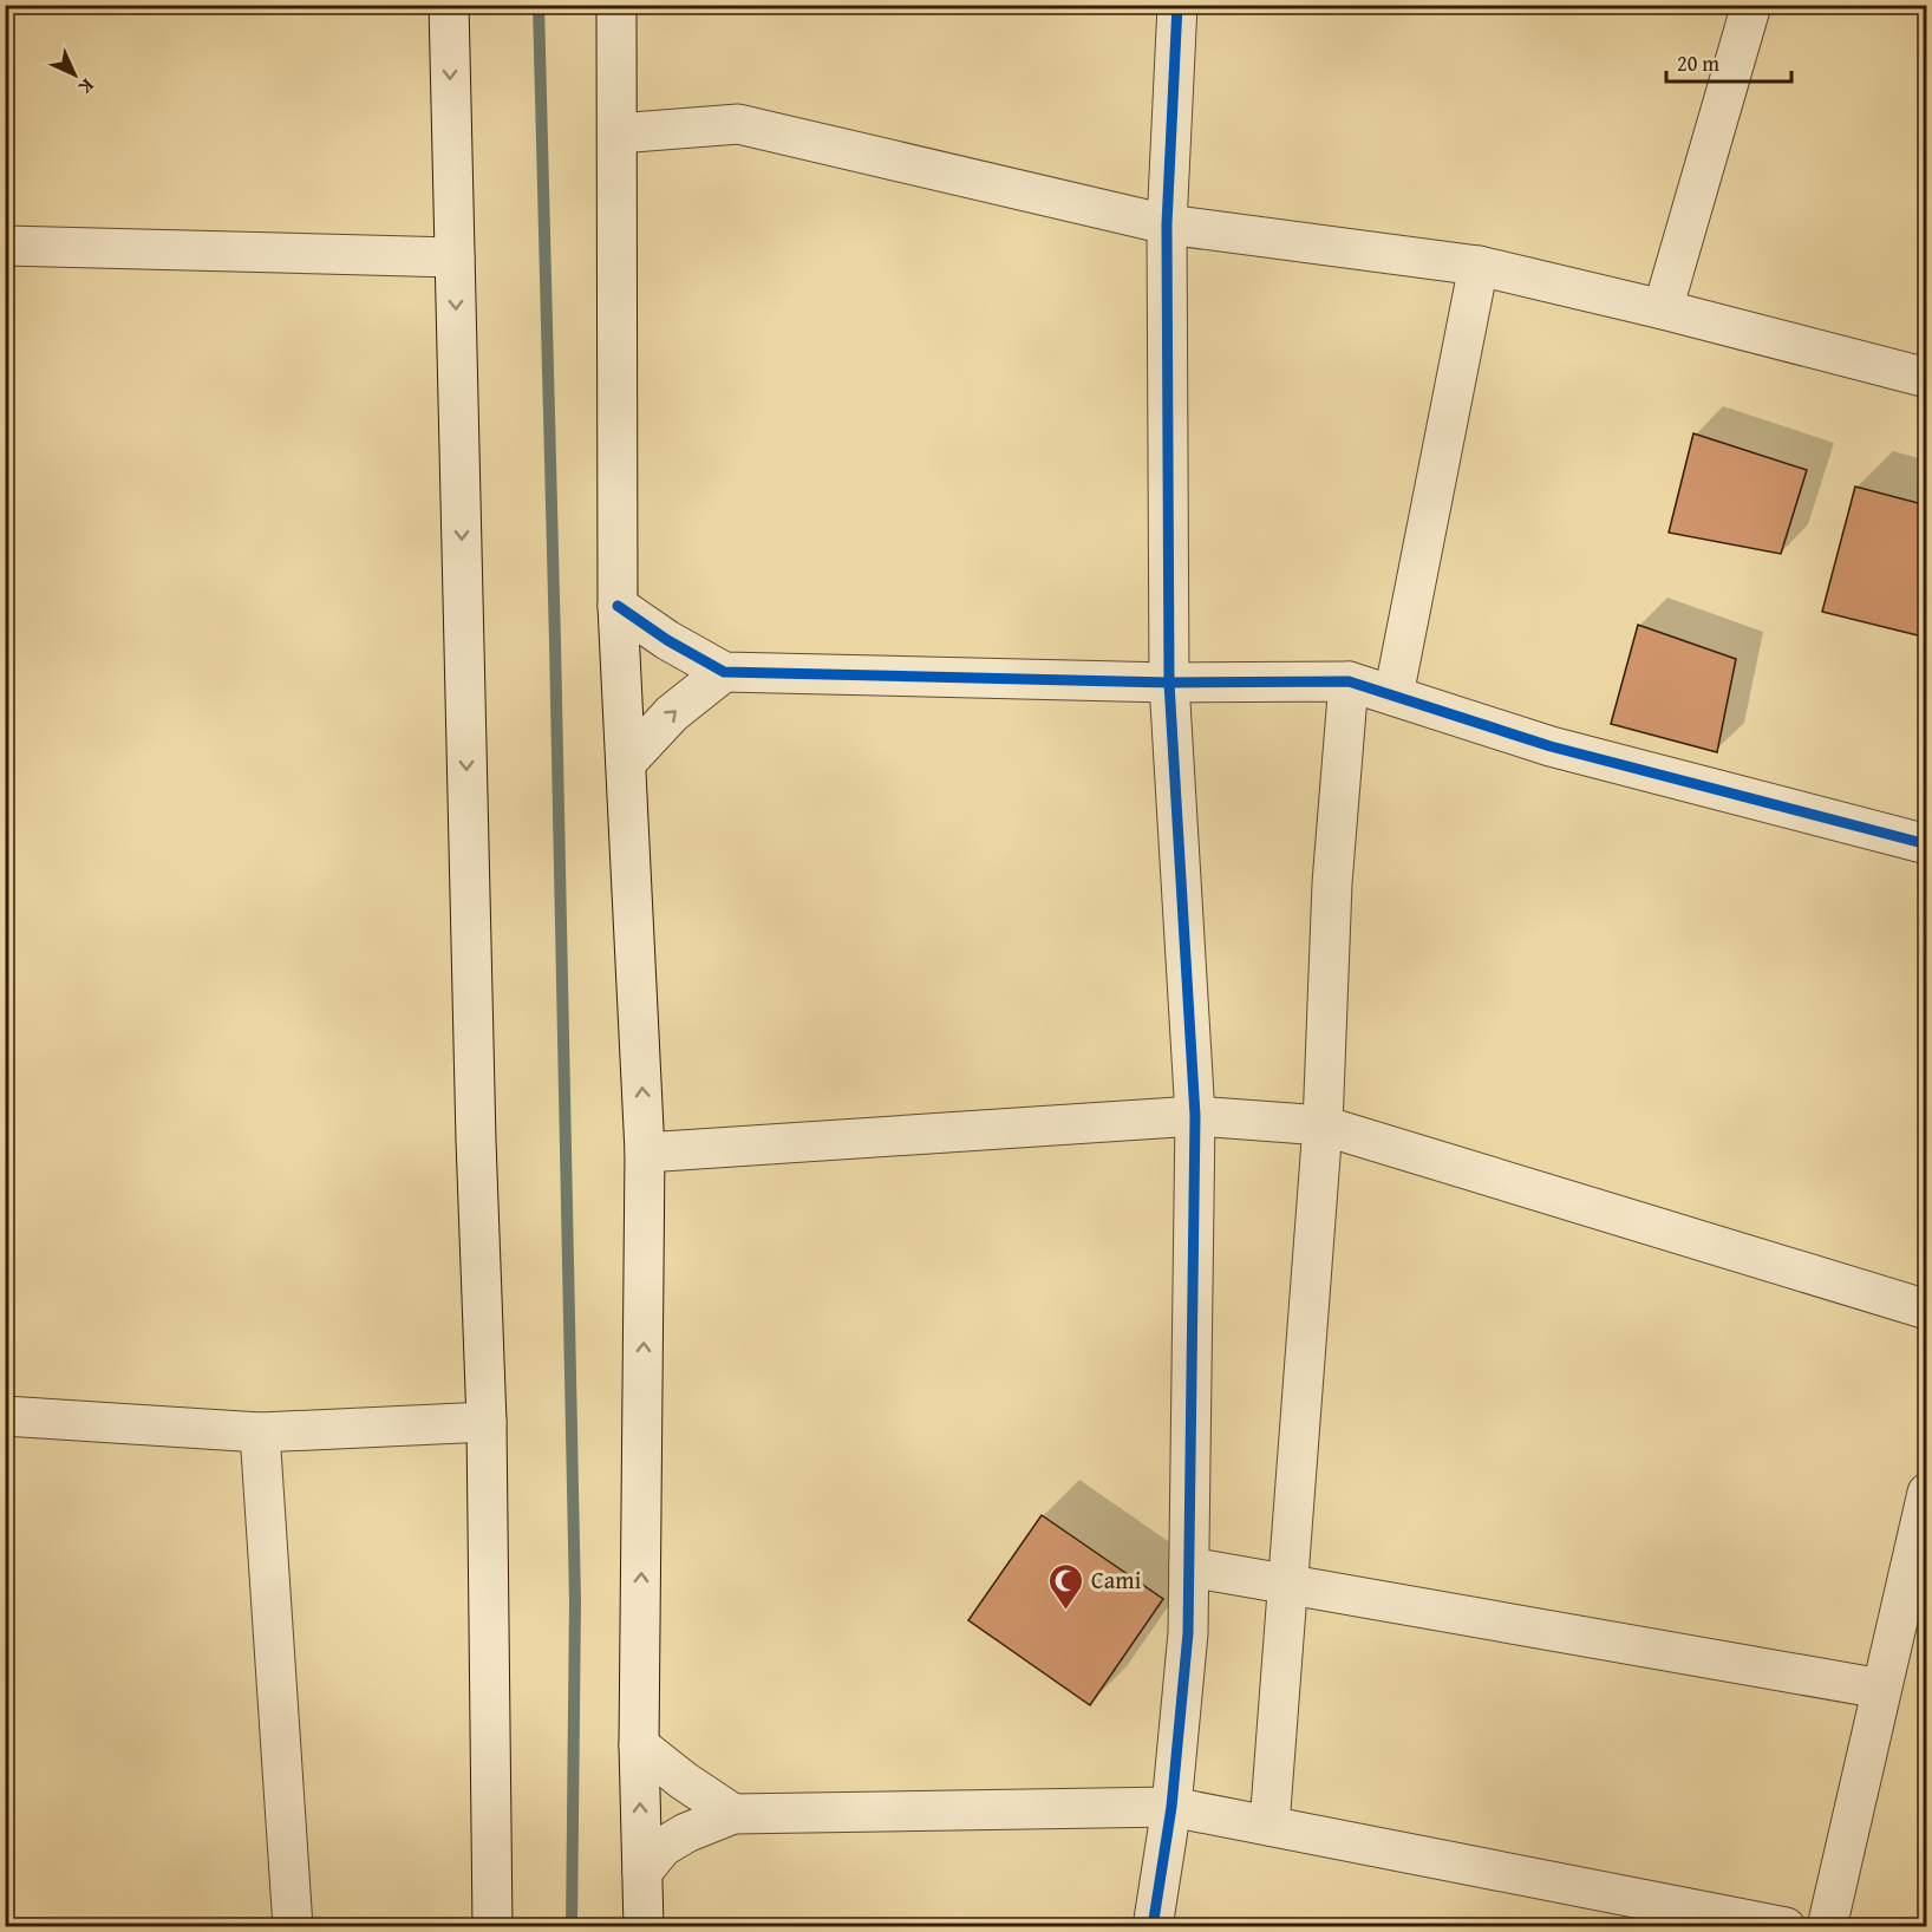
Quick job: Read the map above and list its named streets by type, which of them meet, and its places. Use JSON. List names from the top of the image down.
{
  "places": {
    "mosque": ["Cami"]
  },
  "scale_bar": "20 m",
  "north": "bottom right"
}
